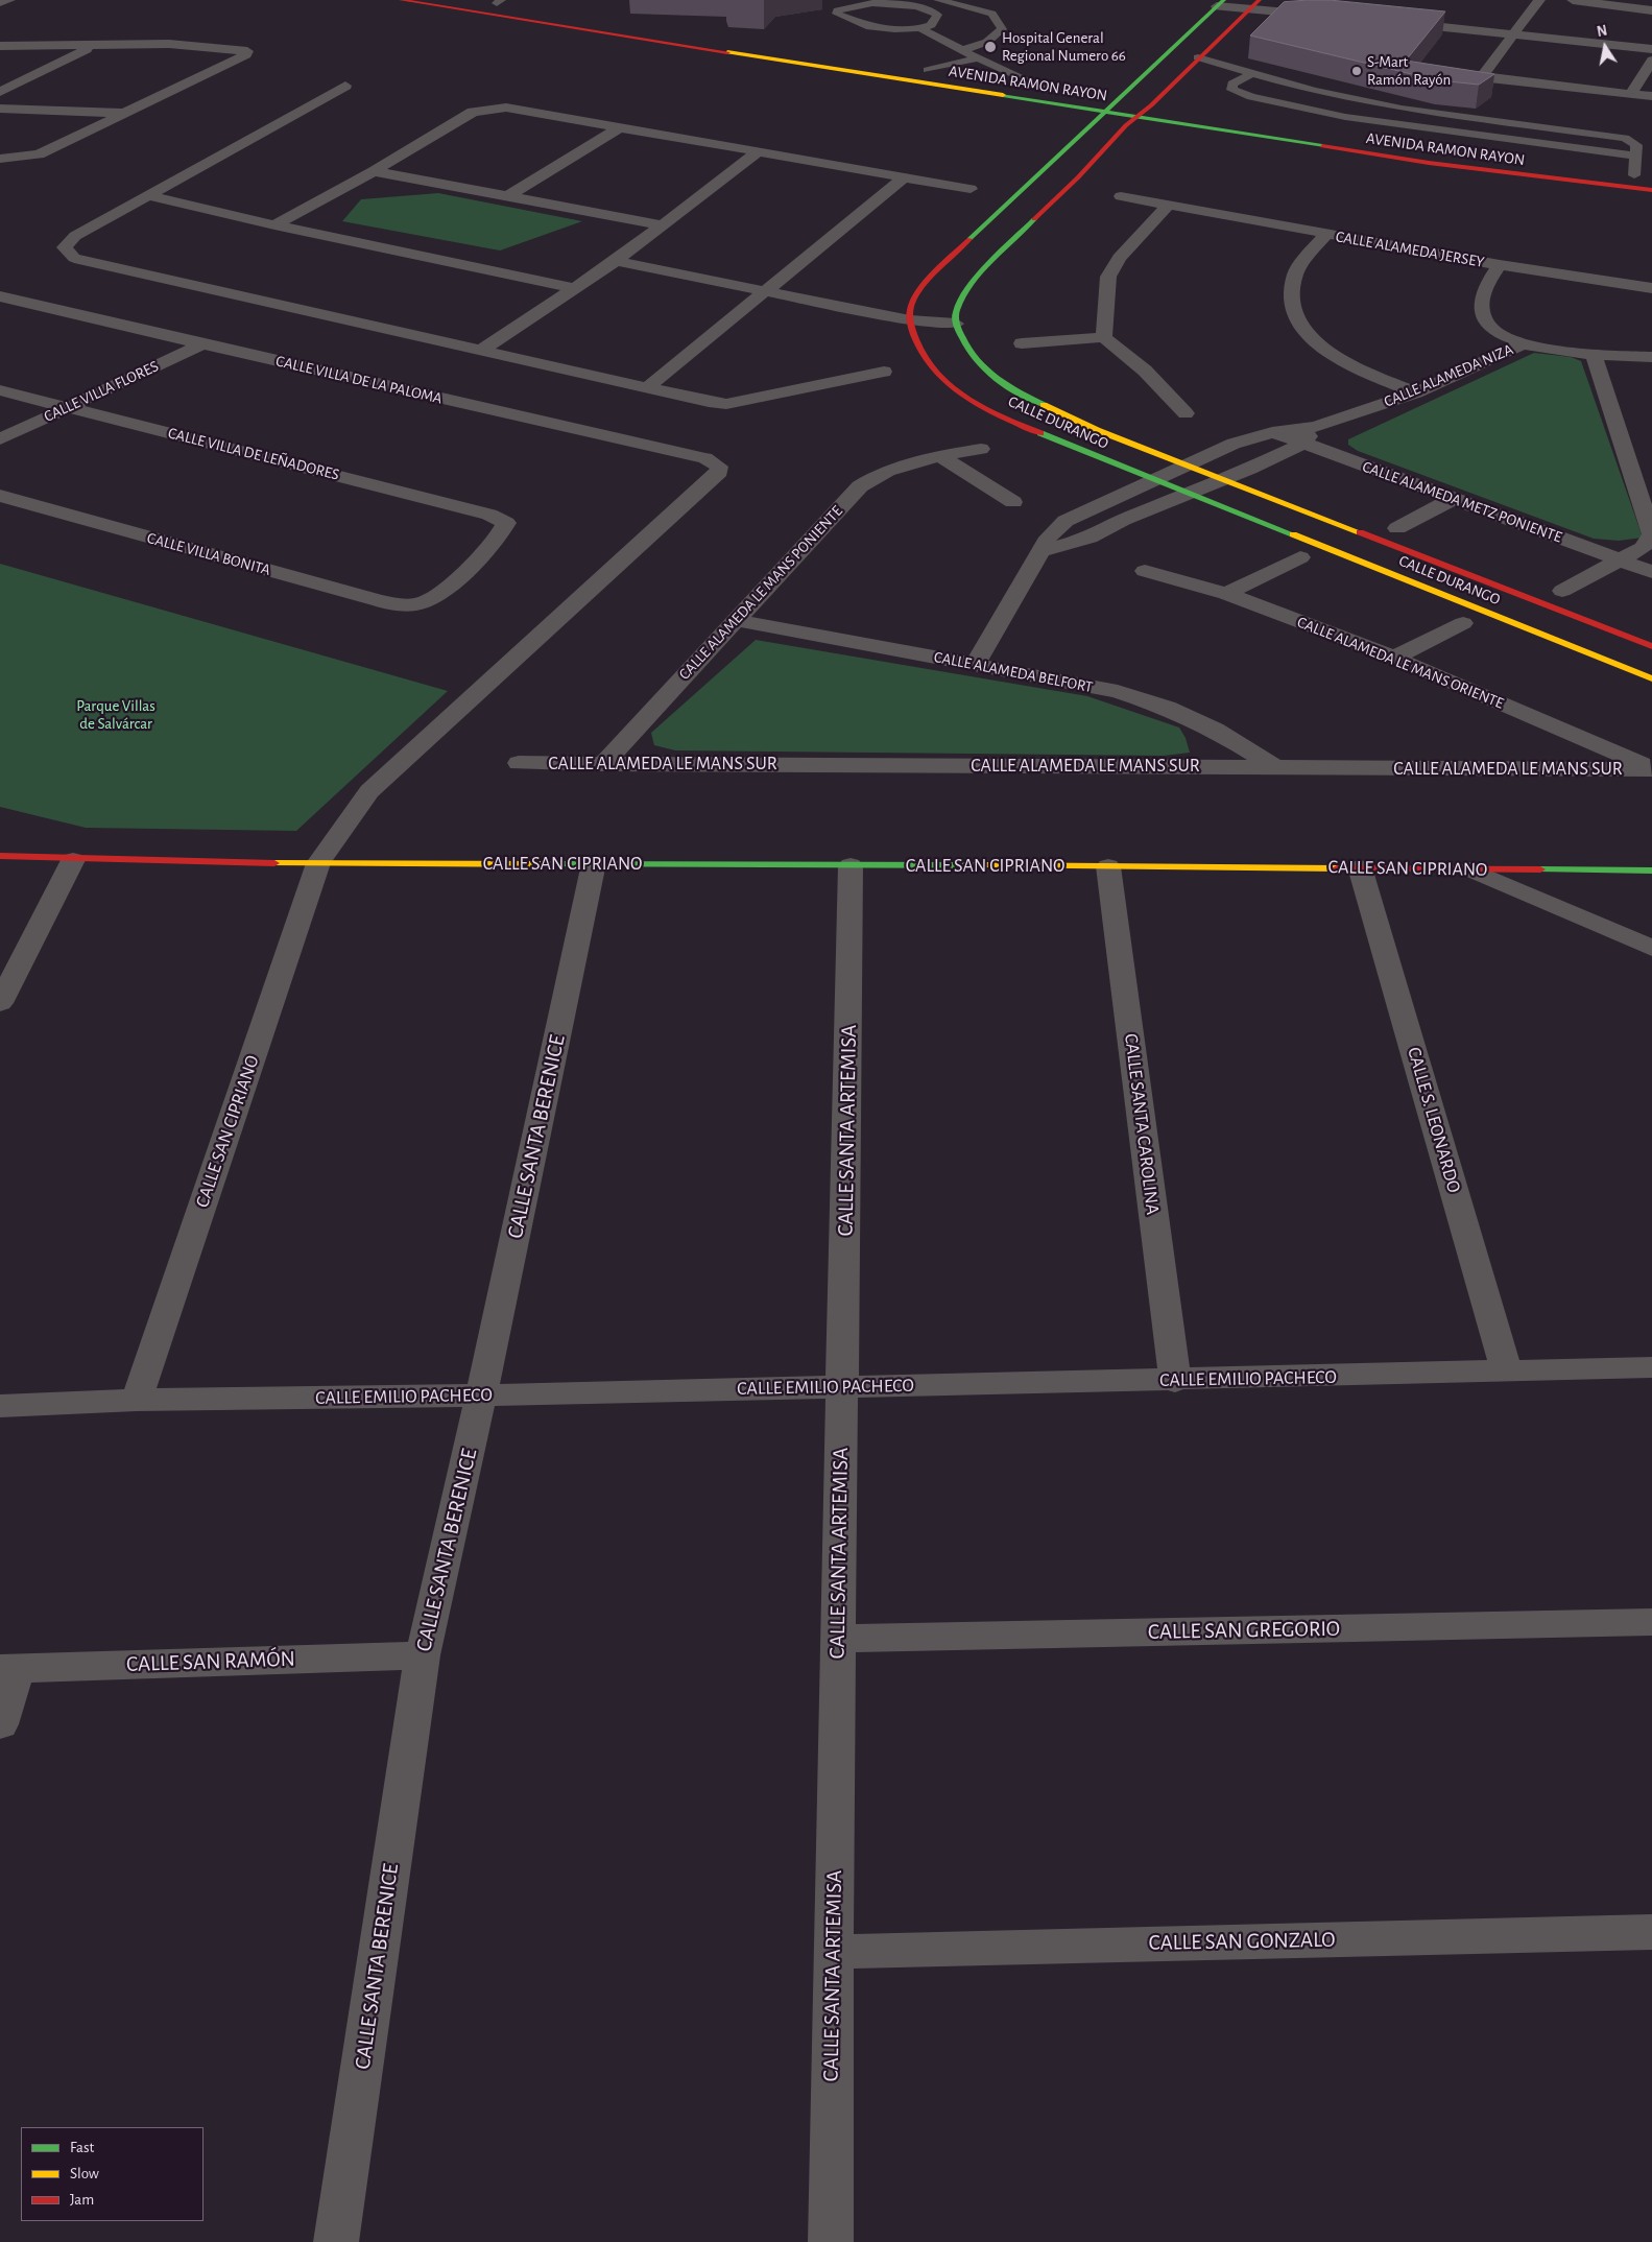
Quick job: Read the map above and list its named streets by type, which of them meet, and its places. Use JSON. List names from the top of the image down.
{
  "streets": {
    "main road": ["AVENIDA RAMON RAYON", "CALLE DURANGO", "CALLE SAN CIPRIANO"],
    "street": [
      "CALLE ALAMEDA JERSEY",
      "CALLE ALAMEDA NIZA",
      "CALLE VILLA DE LA PALOMA",
      "CALLE VILLA FLORES",
      "CALLE VILLA DE LEÑADORES",
      "CALLE ALAMEDA METZ PONIENTE",
      "CALLE VILLA BONITA",
      "CALLE ALAMEDA LE MANS PONIENTE",
      "CALLE ALAMEDA LE MANS ORIENTE",
      "CALLE ALAMEDA BELFORT",
      "CALLE ALAMEDA LE MANS SUR",
      "CALLE S. LEONARDO",
      "CALLE SANTA CAROLINA",
      "CALLE SANTA ARTEMISA",
      "CALLE SANTA BERENICE",
      "CALLE EMILIO PACHECO",
      "CALLE SAN GREGORIO",
      "CALLE SAN RAMÓN",
      "CALLE SAN GONZALO"
    ]
  },
  "crossings": [
    ["CALLE ALAMEDA NIZA", "CALLE DURANGO"],
    ["CALLE ALAMEDA NIZA", "CALLE ALAMEDA METZ PONIENTE"],
    ["CALLE ALAMEDA NIZA", "CALLE ALAMEDA BELFORT"],
    ["CALLE VILLA DE LA PALOMA", "CALLE VILLA FLORES"],
    ["CALLE VILLA DE LA PALOMA", "CALLE SAN CIPRIANO"],
    ["CALLE VILLA FLORES", "CALLE VILLA DE LEÑADORES"],
    ["CALLE VILLA DE LEÑADORES", "CALLE VILLA BONITA"],
    ["CALLE ALAMEDA LE MANS PONIENTE", "CALLE ALAMEDA BELFORT"],
    ["CALLE ALAMEDA LE MANS PONIENTE", "CALLE ALAMEDA LE MANS SUR"],
    ["CALLE ALAMEDA LE MANS ORIENTE", "CALLE ALAMEDA LE MANS SUR"],
    ["CALLE ALAMEDA BELFORT", "CALLE ALAMEDA LE MANS SUR"],
    ["CALLE SAN CIPRIANO", "CALLE S. LEONARDO"],
    ["CALLE SAN CIPRIANO", "CALLE SANTA CAROLINA"],
    ["CALLE SAN CIPRIANO", "CALLE SANTA ARTEMISA"],
    ["CALLE SAN CIPRIANO", "CALLE SANTA BERENICE"],
    ["CALLE SAN CIPRIANO", "CALLE EMILIO PACHECO"],
    ["CALLE S. LEONARDO", "CALLE EMILIO PACHECO"],
    ["CALLE SANTA CAROLINA", "CALLE EMILIO PACHECO"],
    ["CALLE SANTA ARTEMISA", "CALLE EMILIO PACHECO"],
    ["CALLE SANTA ARTEMISA", "CALLE SAN GREGORIO"],
    ["CALLE SANTA ARTEMISA", "CALLE SAN GONZALO"],
    ["CALLE SANTA BERENICE", "CALLE EMILIO PACHECO"],
    ["CALLE SANTA BERENICE", "CALLE SAN RAMÓN"]
  ],
  "parks": ["Parque Villas de Salvárcar"],
  "places": ["Hospital General Regional Numero 66", "S-Mart Ramón Rayón"],
  "legend": ["Fast", "Slow", "Jam"],
  "north": "top"
}
